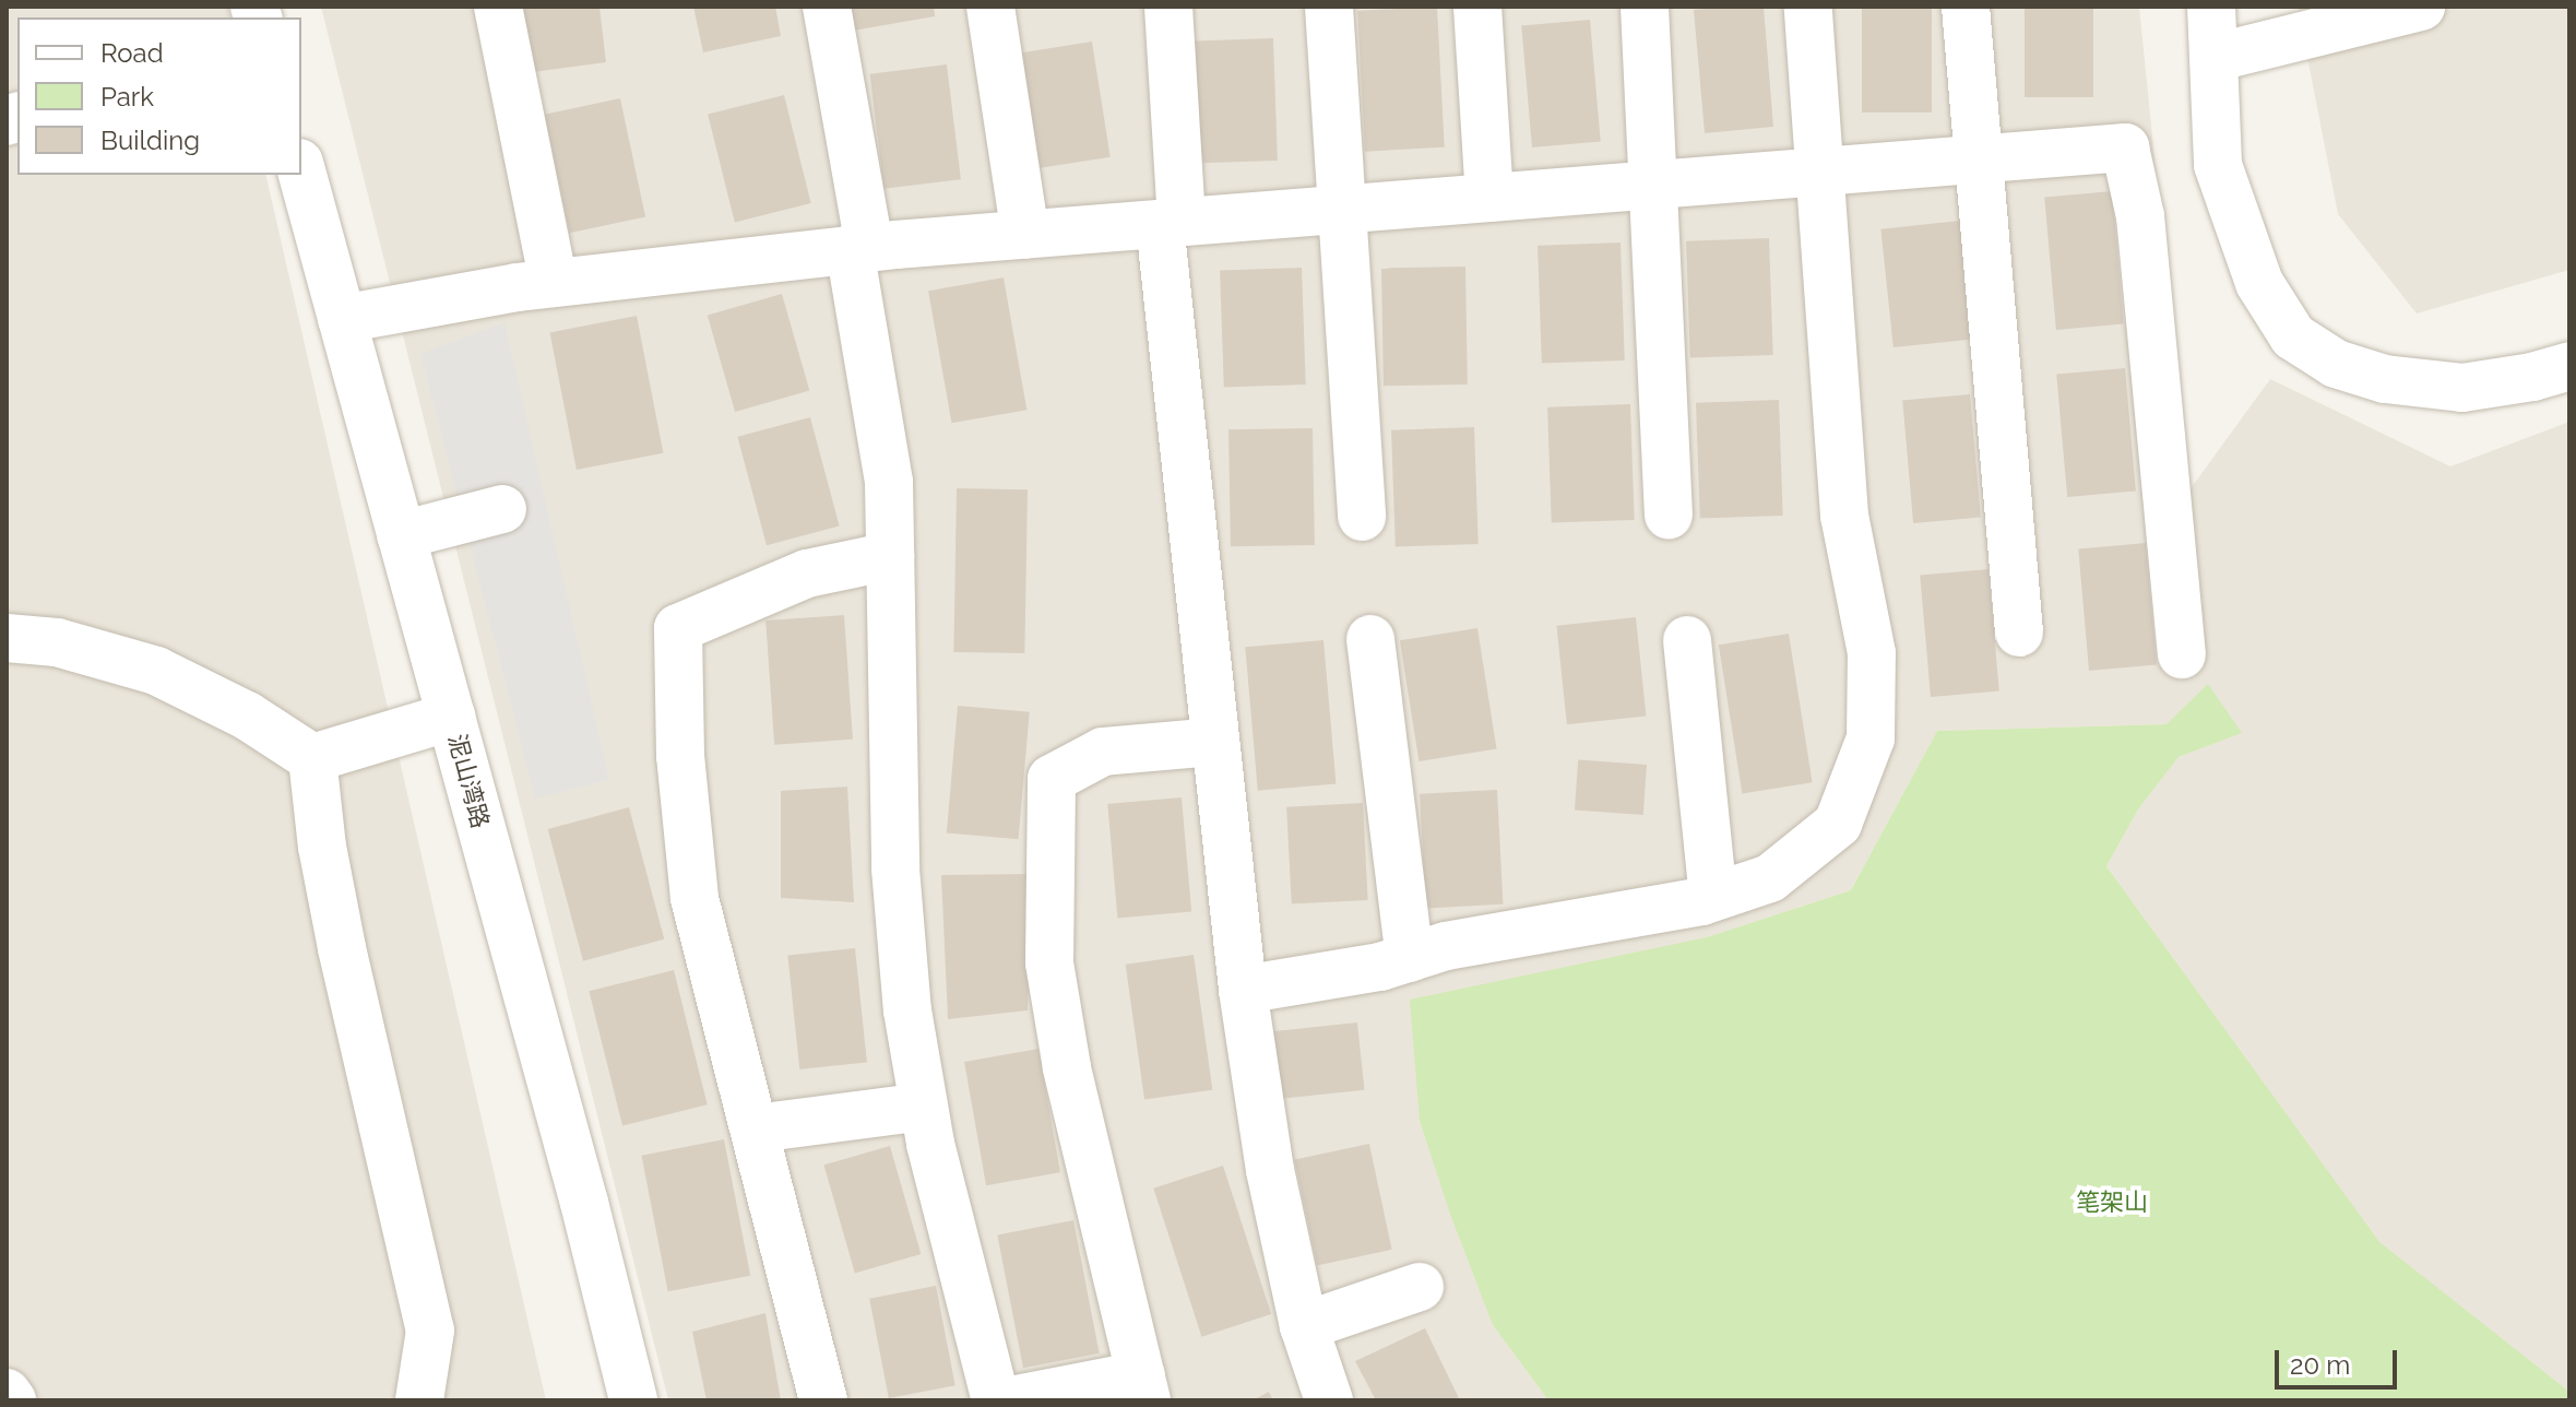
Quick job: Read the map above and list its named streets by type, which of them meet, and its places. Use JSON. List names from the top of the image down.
{
  "streets": {
    "street": ["泥山湾路"]
  },
  "parks": ["笔架山"],
  "legend": ["Road", "Park", "Building"],
  "scale_bar": "20 m"
}
